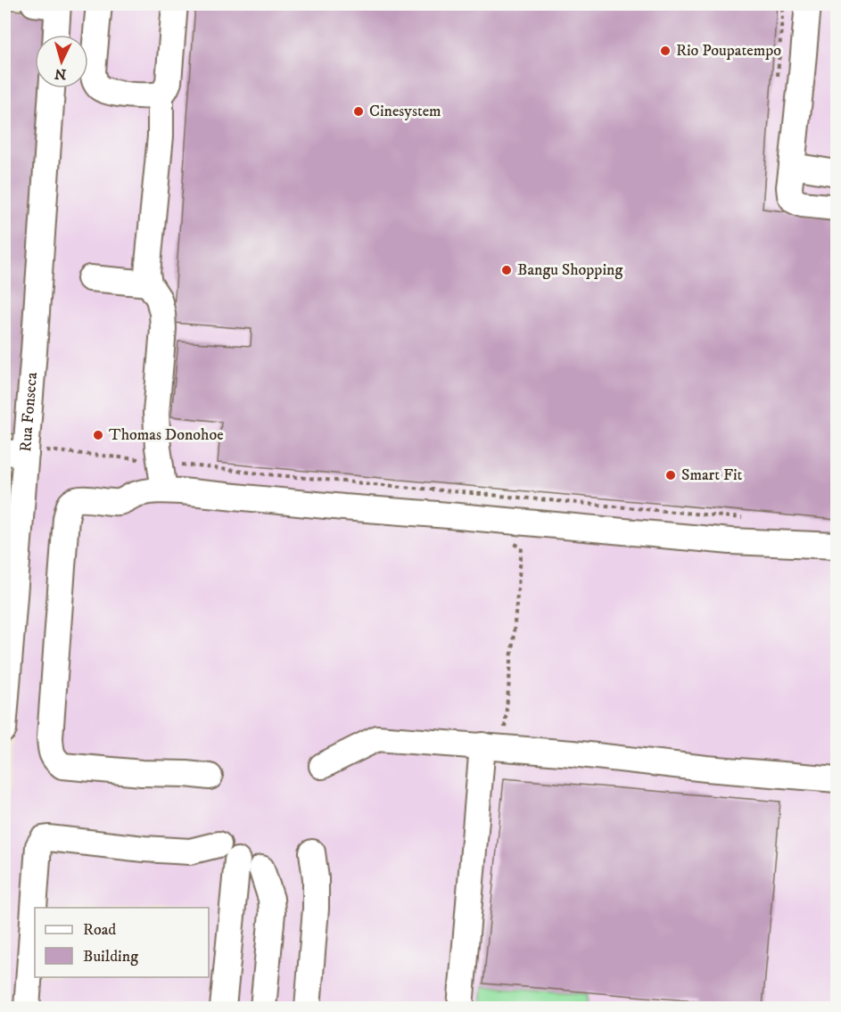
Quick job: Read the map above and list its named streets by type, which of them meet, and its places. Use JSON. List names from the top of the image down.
{
  "streets": {
    "street": ["Rua Fonseca"]
  },
  "places": [
    "Rio Poupatempo",
    "Cinesystem",
    "Bangu Shopping",
    "Thomas Donohoe",
    "Smart Fit"
  ],
  "legend": ["Road", "Building"],
  "north": "bottom"
}
